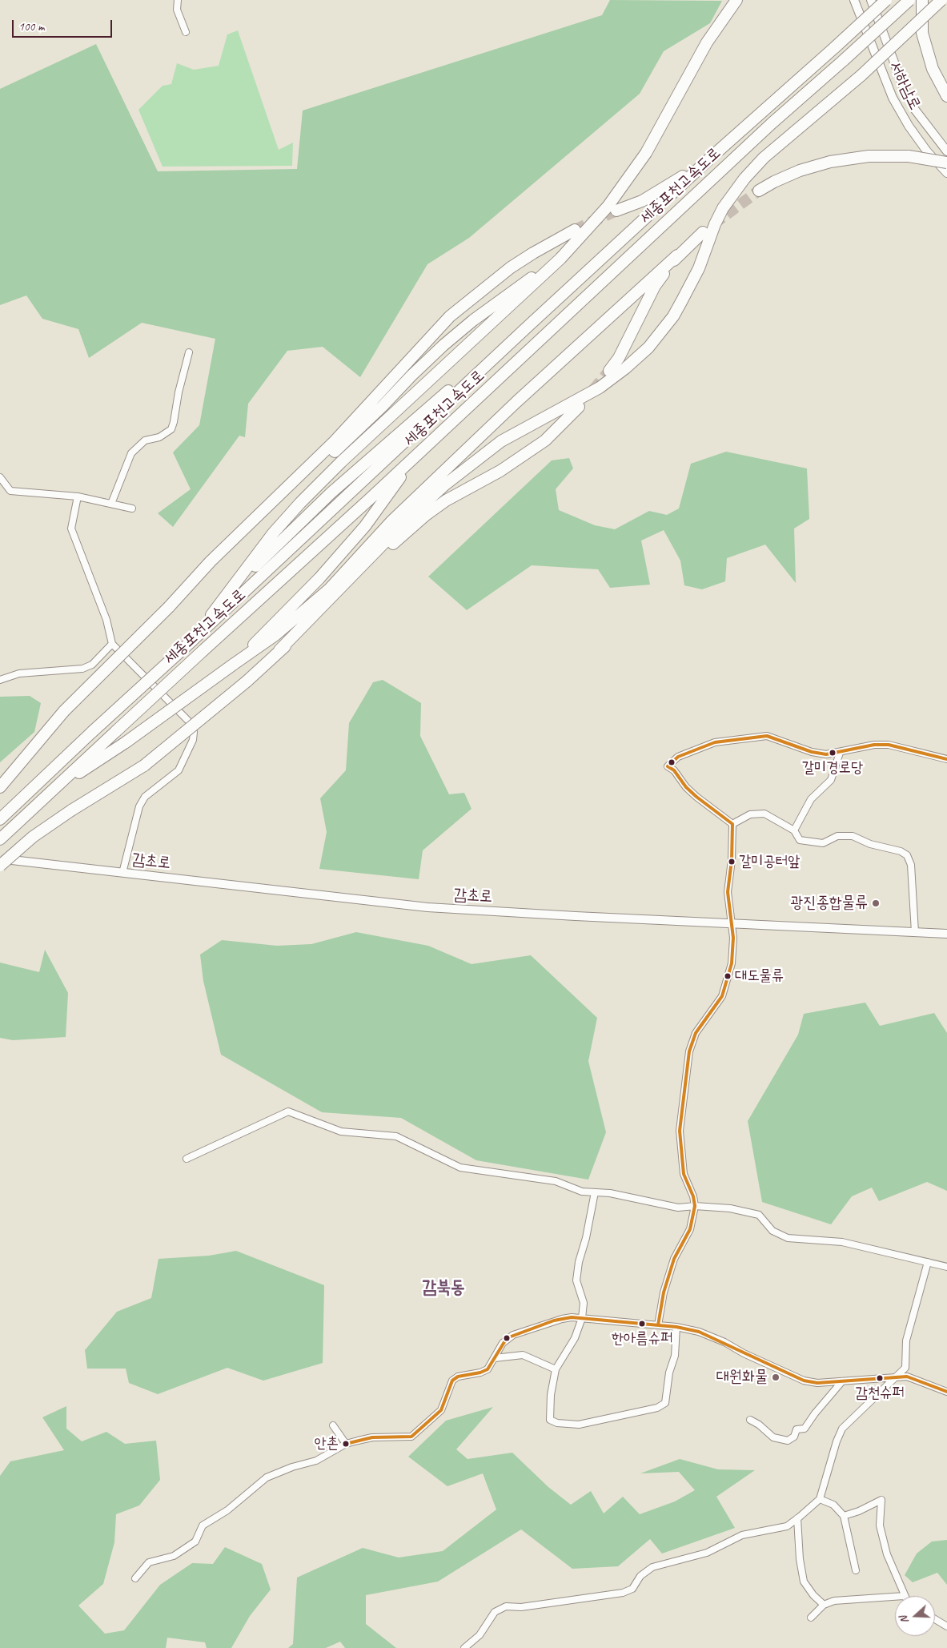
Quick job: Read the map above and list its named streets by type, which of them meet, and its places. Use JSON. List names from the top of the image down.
{
  "streets": {
    "highway": ["세종포천고속도로"],
    "main road": ["서하남로", "감초로"]
  },
  "districts": ["감북동"],
  "places": [
    "갈미경로당",
    "갈미공터앞",
    "광진종합물류",
    "대도물류",
    "한아름슈퍼",
    "대원화물",
    "감천슈퍼",
    "안촌"
  ],
  "scale_bar": "100 m",
  "north": "left"
}
